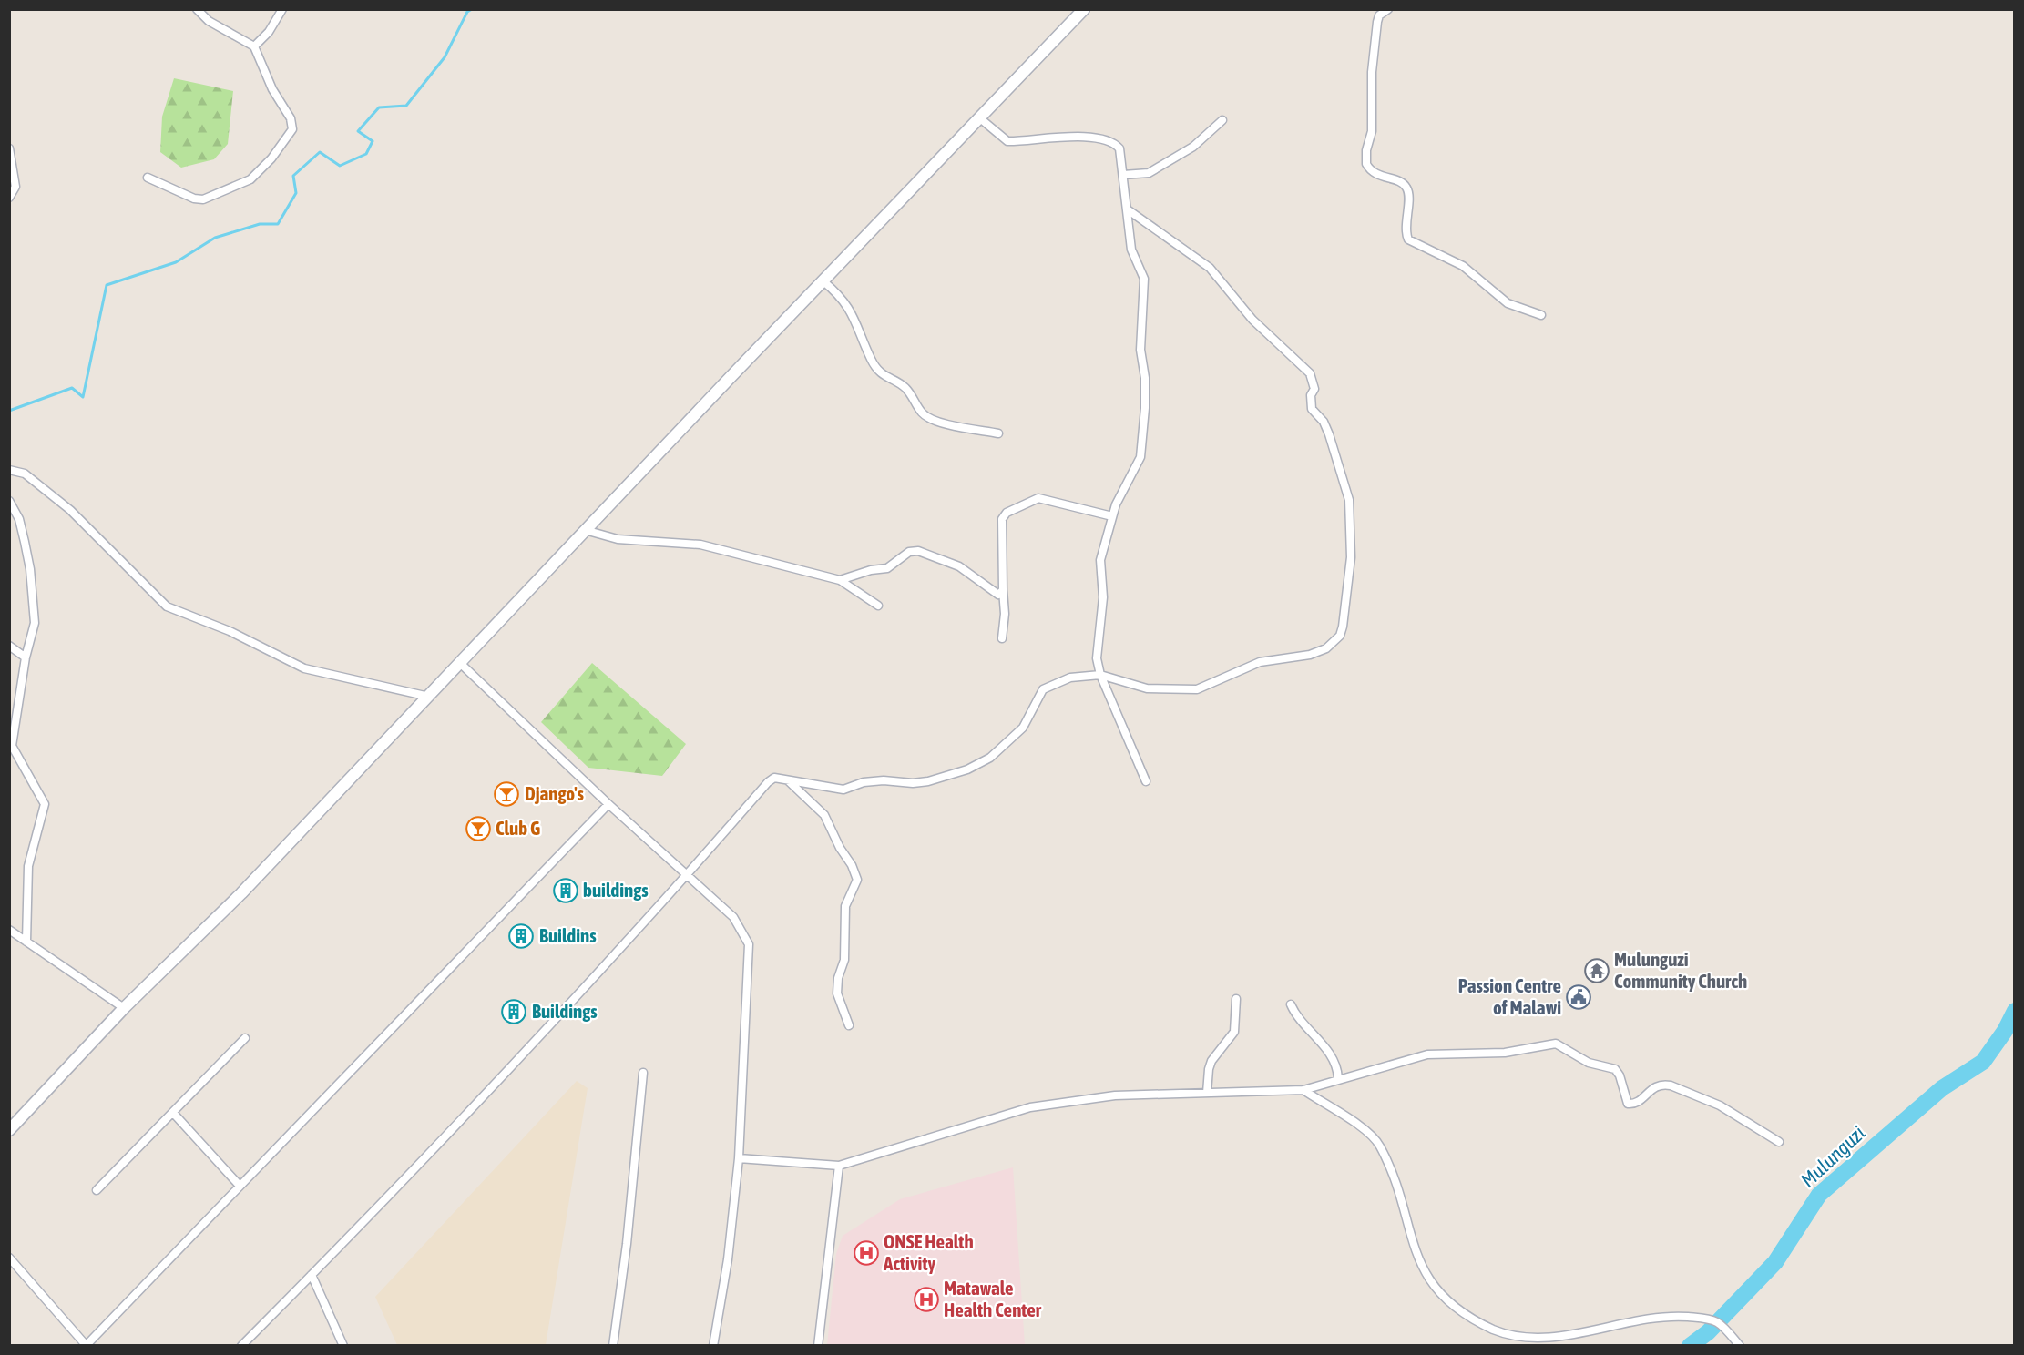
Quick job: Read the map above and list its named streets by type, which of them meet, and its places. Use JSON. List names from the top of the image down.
{
  "water": ["Mulunguzi"],
  "places": {
    "bar": ["Django's", "Club G"],
    "building": ["buildings", "Buildins", "Buildings"],
    "temple": ["Mulunguzi Community Church"],
    "public building": ["Passion Centre of Malawi"],
    "hospital": ["ONSE Health Activity", "Matawale Health Center"]
  }
}
